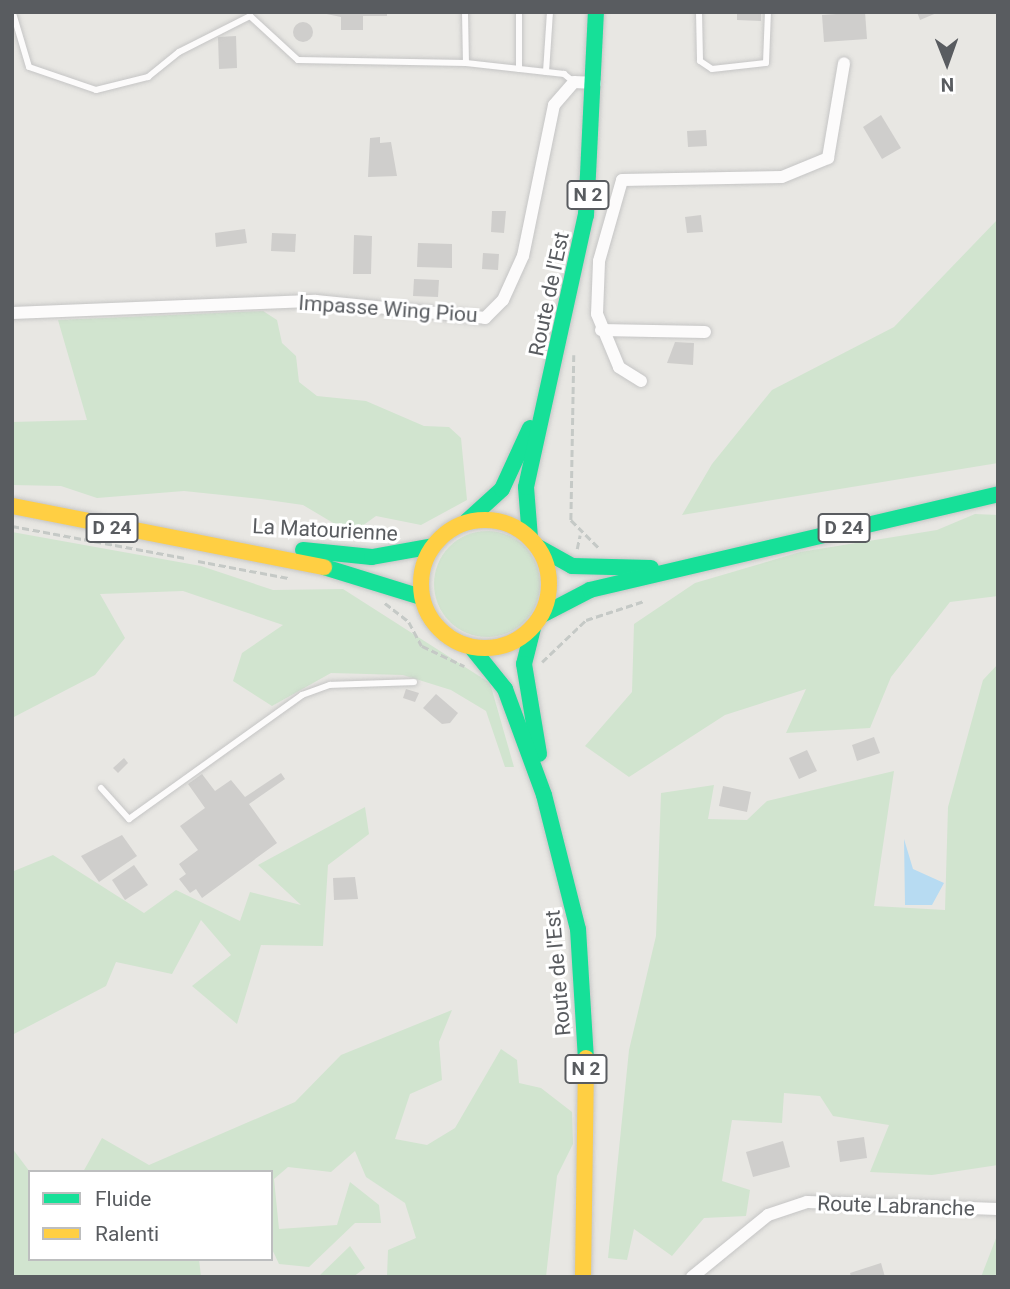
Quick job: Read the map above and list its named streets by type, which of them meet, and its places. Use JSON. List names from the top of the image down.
{
  "streets": {
    "main road": [
      "N 2",
      "Route de l'Est",
      "D 24",
      "La Matourienne"
    ],
    "street": ["Impasse Wing Piou", "Route Labranche"]
  },
  "crossings": [
    ["N 2", "Route de l'Est"],
    ["N 2", "D 24"],
    ["N 2", "La Matourienne"],
    ["Route de l'Est", "D 24"],
    ["Route de l'Est", "La Matourienne"],
    ["D 24", "La Matourienne"]
  ],
  "legend": ["Fluide", "Ralenti"],
  "north": "bottom"
}
